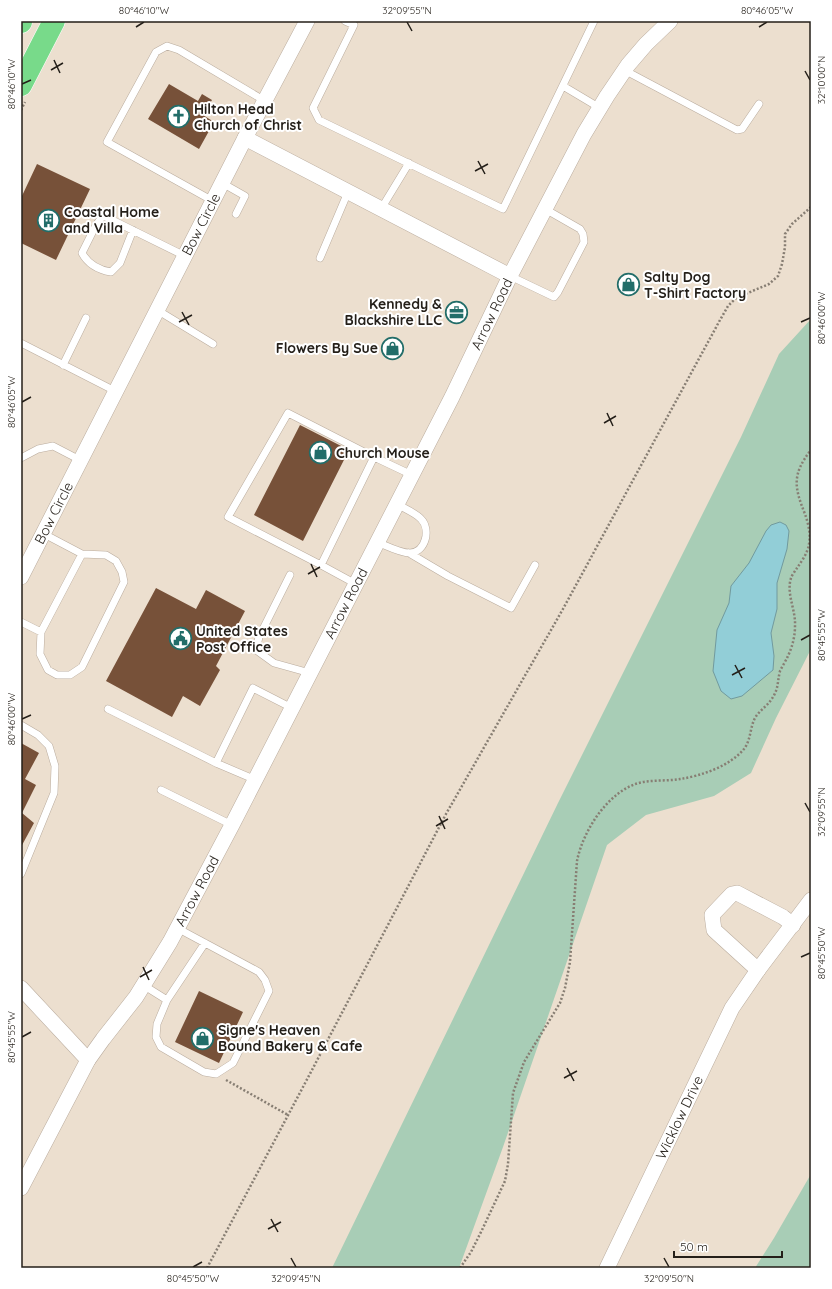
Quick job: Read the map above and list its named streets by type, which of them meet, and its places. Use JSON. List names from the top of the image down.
{
  "streets": {
    "street": ["Bow Circle", "Arrow Road", "Wicklow Drive"]
  },
  "places": {
    "church": ["Hilton Head Church of Christ"],
    "building": ["Coastal Home and Villa"],
    "shop": [
      "Salty Dog T-Shirt Factory",
      "Flowers By Sue",
      "Church Mouse",
      "Signe's Heaven Bound Bakery & Cafe"
    ],
    "office": ["Kennedy & Blackshire LLC"],
    "public building": ["United States Post Office"]
  },
  "scale_bar": "50 m",
  "coordinates": [
    "80°46'10\"W",
    "32°09'55\"N",
    "80°46'05\"W",
    "32°10'00\"N",
    "80°46'00\"W",
    "80°45'55\"W",
    "80°45'50\"W",
    "32°09'45\"N",
    "32°09'50\"N"
  ]
}
